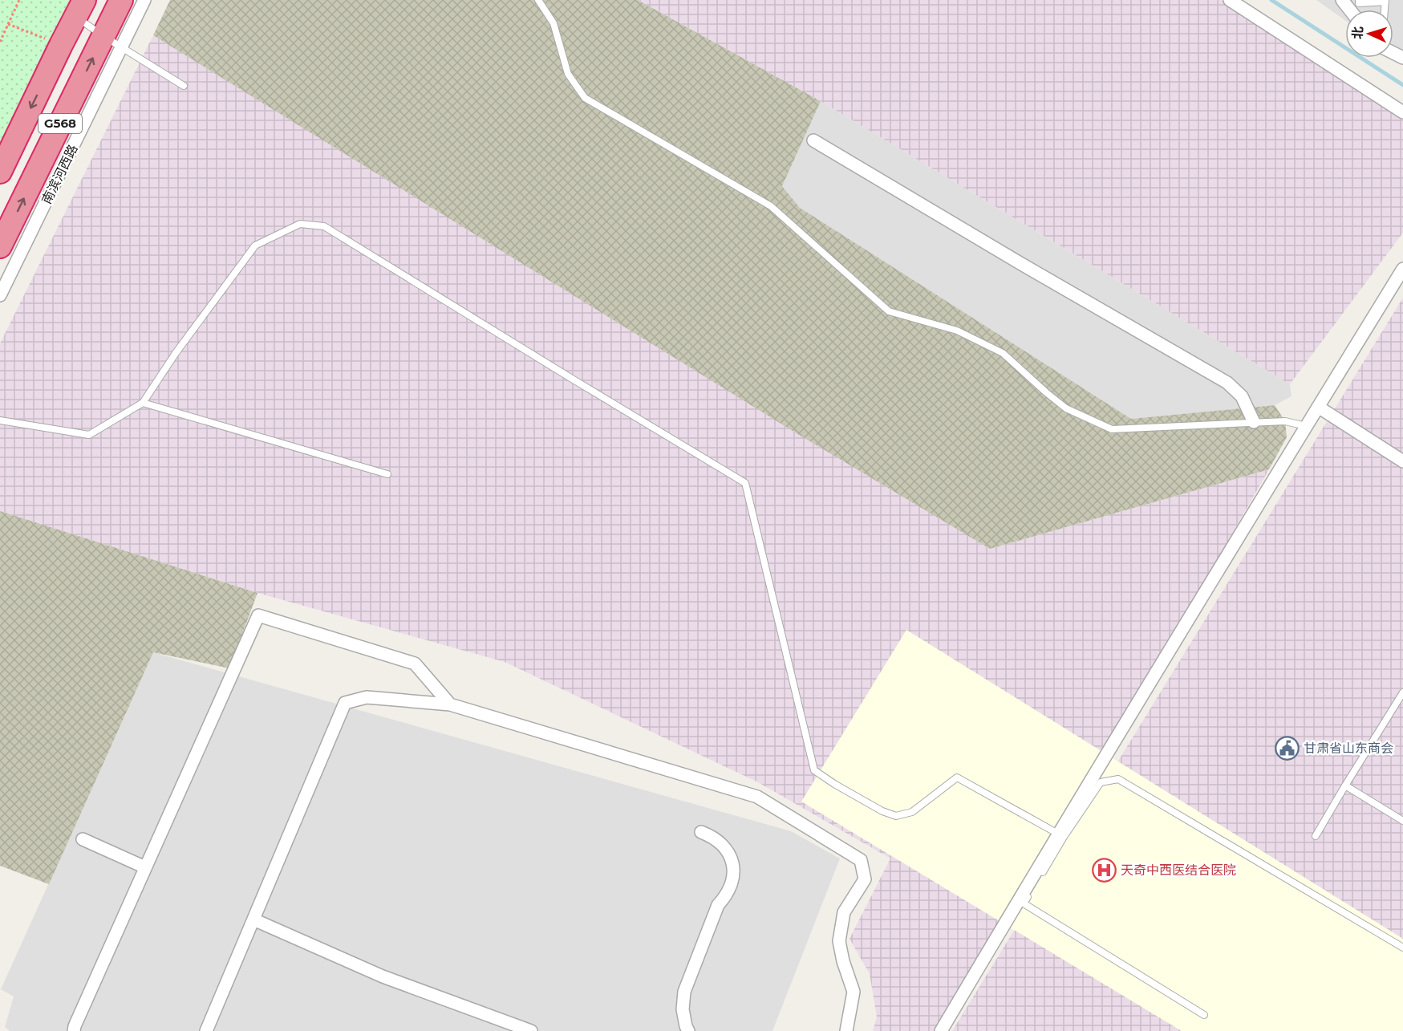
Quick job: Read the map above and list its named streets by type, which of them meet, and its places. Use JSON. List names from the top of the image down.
{
  "streets": {
    "highway": ["G568", "南滨河西路"]
  },
  "places": {
    "public building": ["甘肃省山东商会"],
    "hospital": ["天奇中西医结合医院"]
  },
  "north": "left"
}
